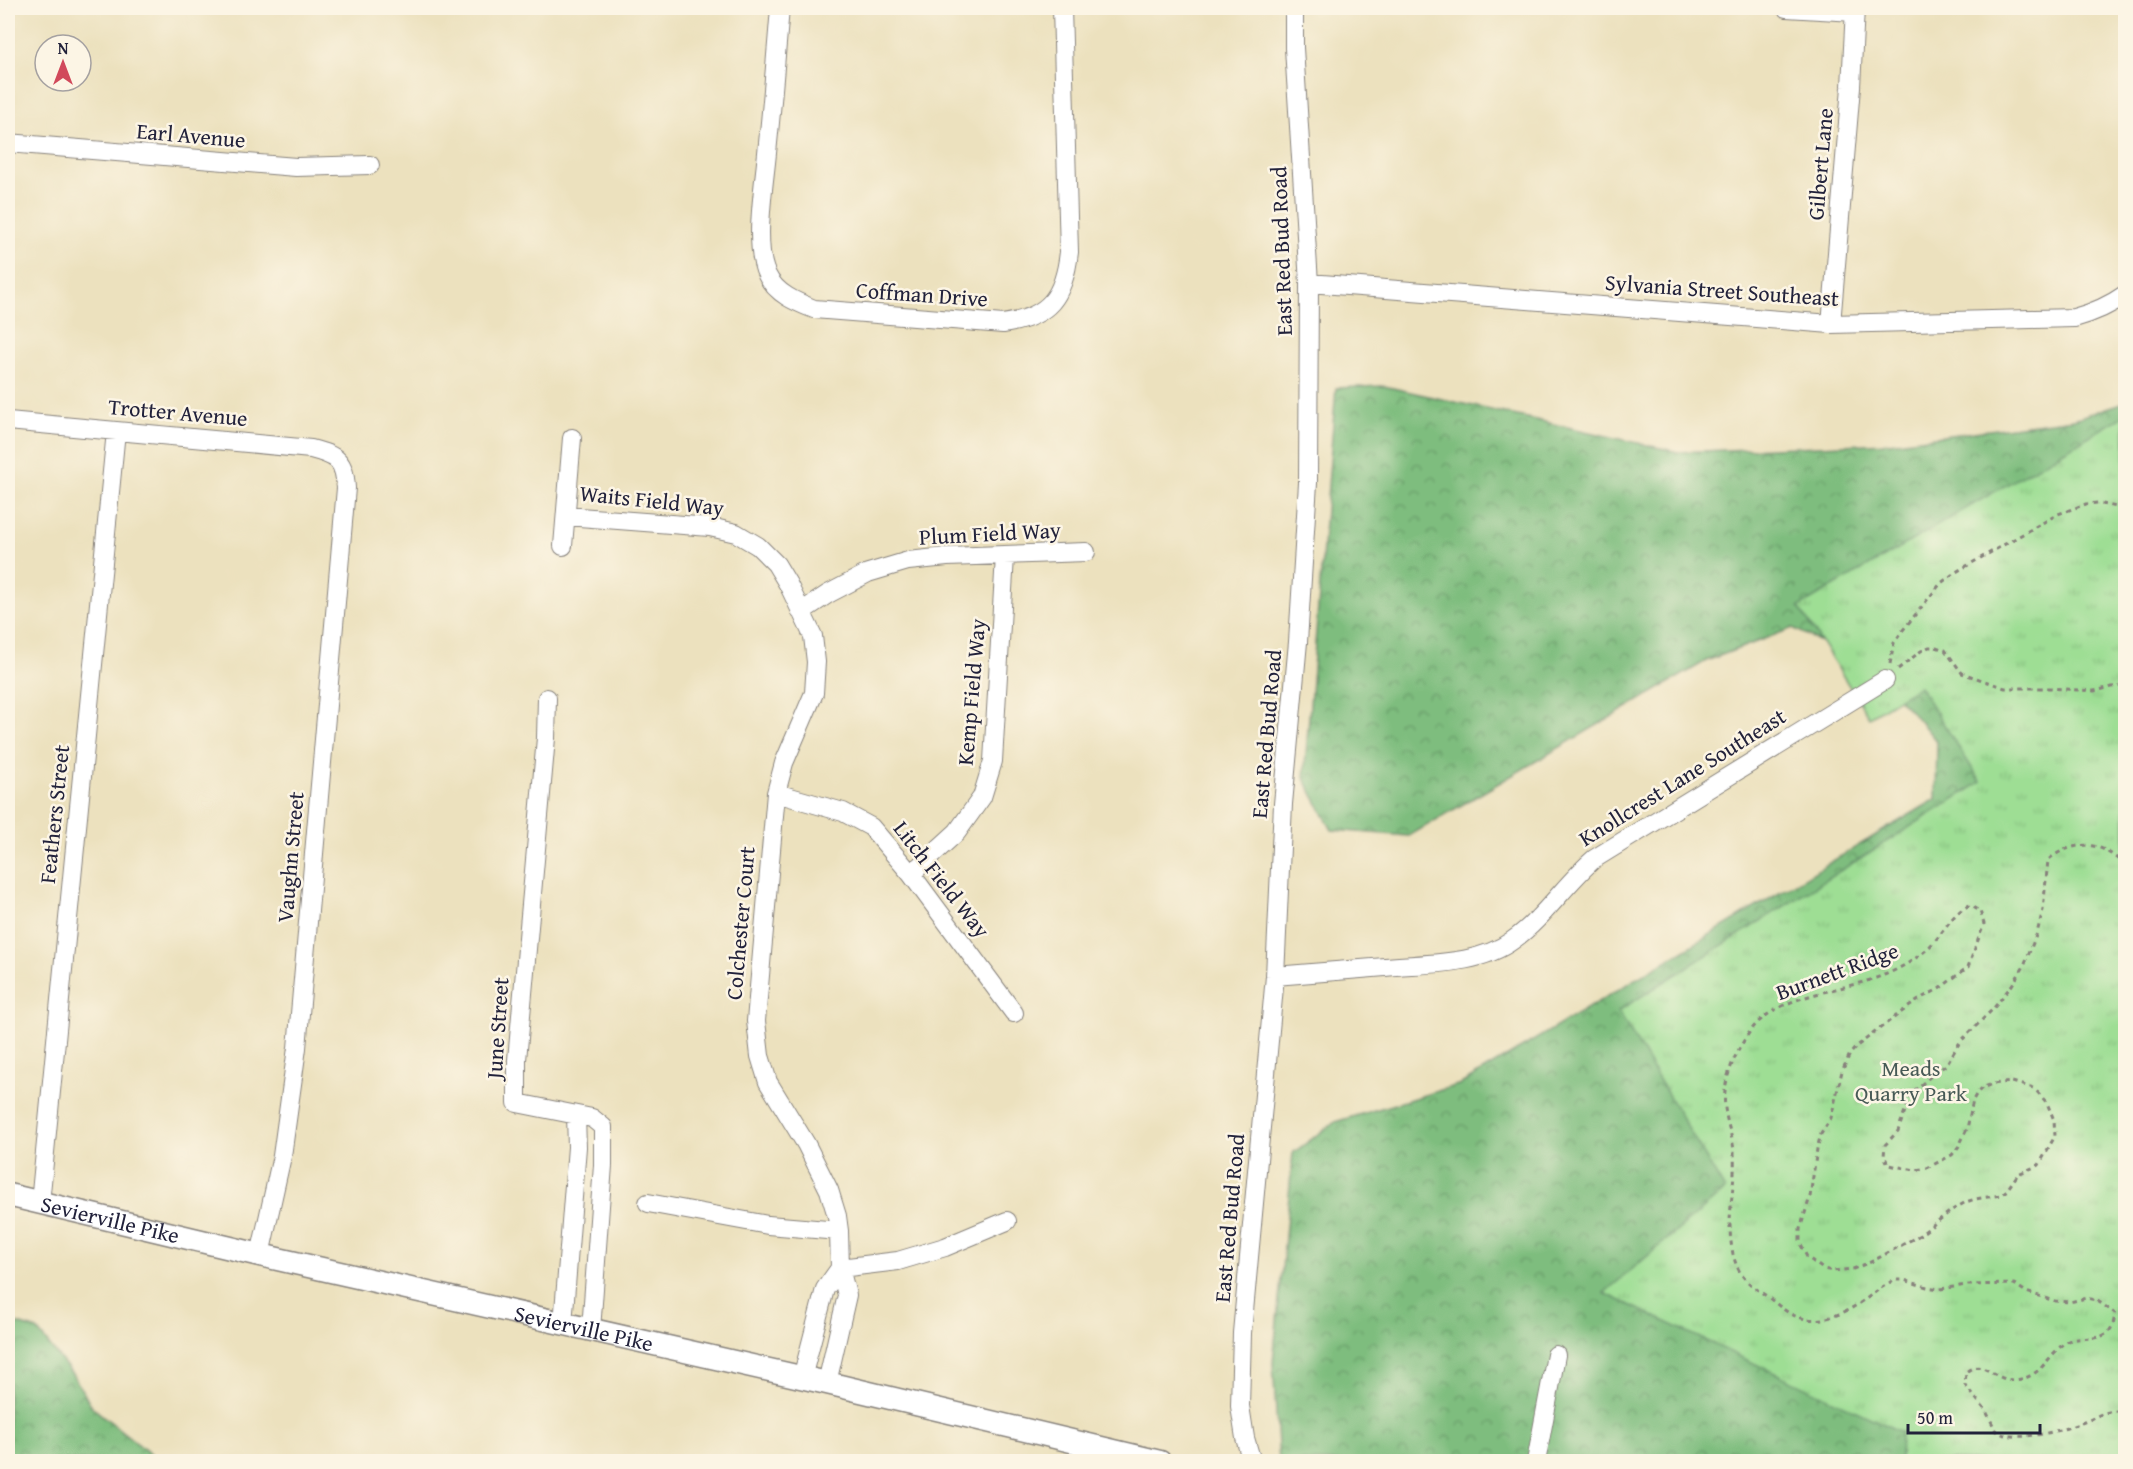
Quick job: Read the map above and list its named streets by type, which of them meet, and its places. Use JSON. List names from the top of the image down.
{
  "streets": {
    "street": [
      "Earl Avenue",
      "Gilbert Lane",
      "East Red Bud Road",
      "Sylvania Street Southeast",
      "Coffman Drive",
      "Trotter Avenue",
      "Waits Field Way",
      "Plum Field Way",
      "Kemp Field Way",
      "Knollcrest Lane Southeast",
      "Feathers Street",
      "Vaughn Street",
      "Litch Field Way",
      "Colchester Court",
      "June Street",
      "Sevierville Pike"
    ],
    "path": ["Burnett Ridge"]
  },
  "crossings": [
    ["Gilbert Lane", "Sylvania Street Southeast"],
    ["East Red Bud Road", "Sylvania Street Southeast"],
    ["East Red Bud Road", "Knollcrest Lane Southeast"],
    ["Trotter Avenue", "Feathers Street"],
    ["Trotter Avenue", "Vaughn Street"],
    ["Waits Field Way", "Plum Field Way"],
    ["Waits Field Way", "Colchester Court"],
    ["Plum Field Way", "Kemp Field Way"],
    ["Plum Field Way", "Colchester Court"],
    ["Kemp Field Way", "Litch Field Way"],
    ["Feathers Street", "Sevierville Pike"],
    ["Vaughn Street", "Sevierville Pike"],
    ["Litch Field Way", "Colchester Court"],
    ["Colchester Court", "Sevierville Pike"],
    ["June Street", "Sevierville Pike"]
  ],
  "parks": ["Meads Quarry Park"],
  "scale_bar": "50 m",
  "north": "top"
}
